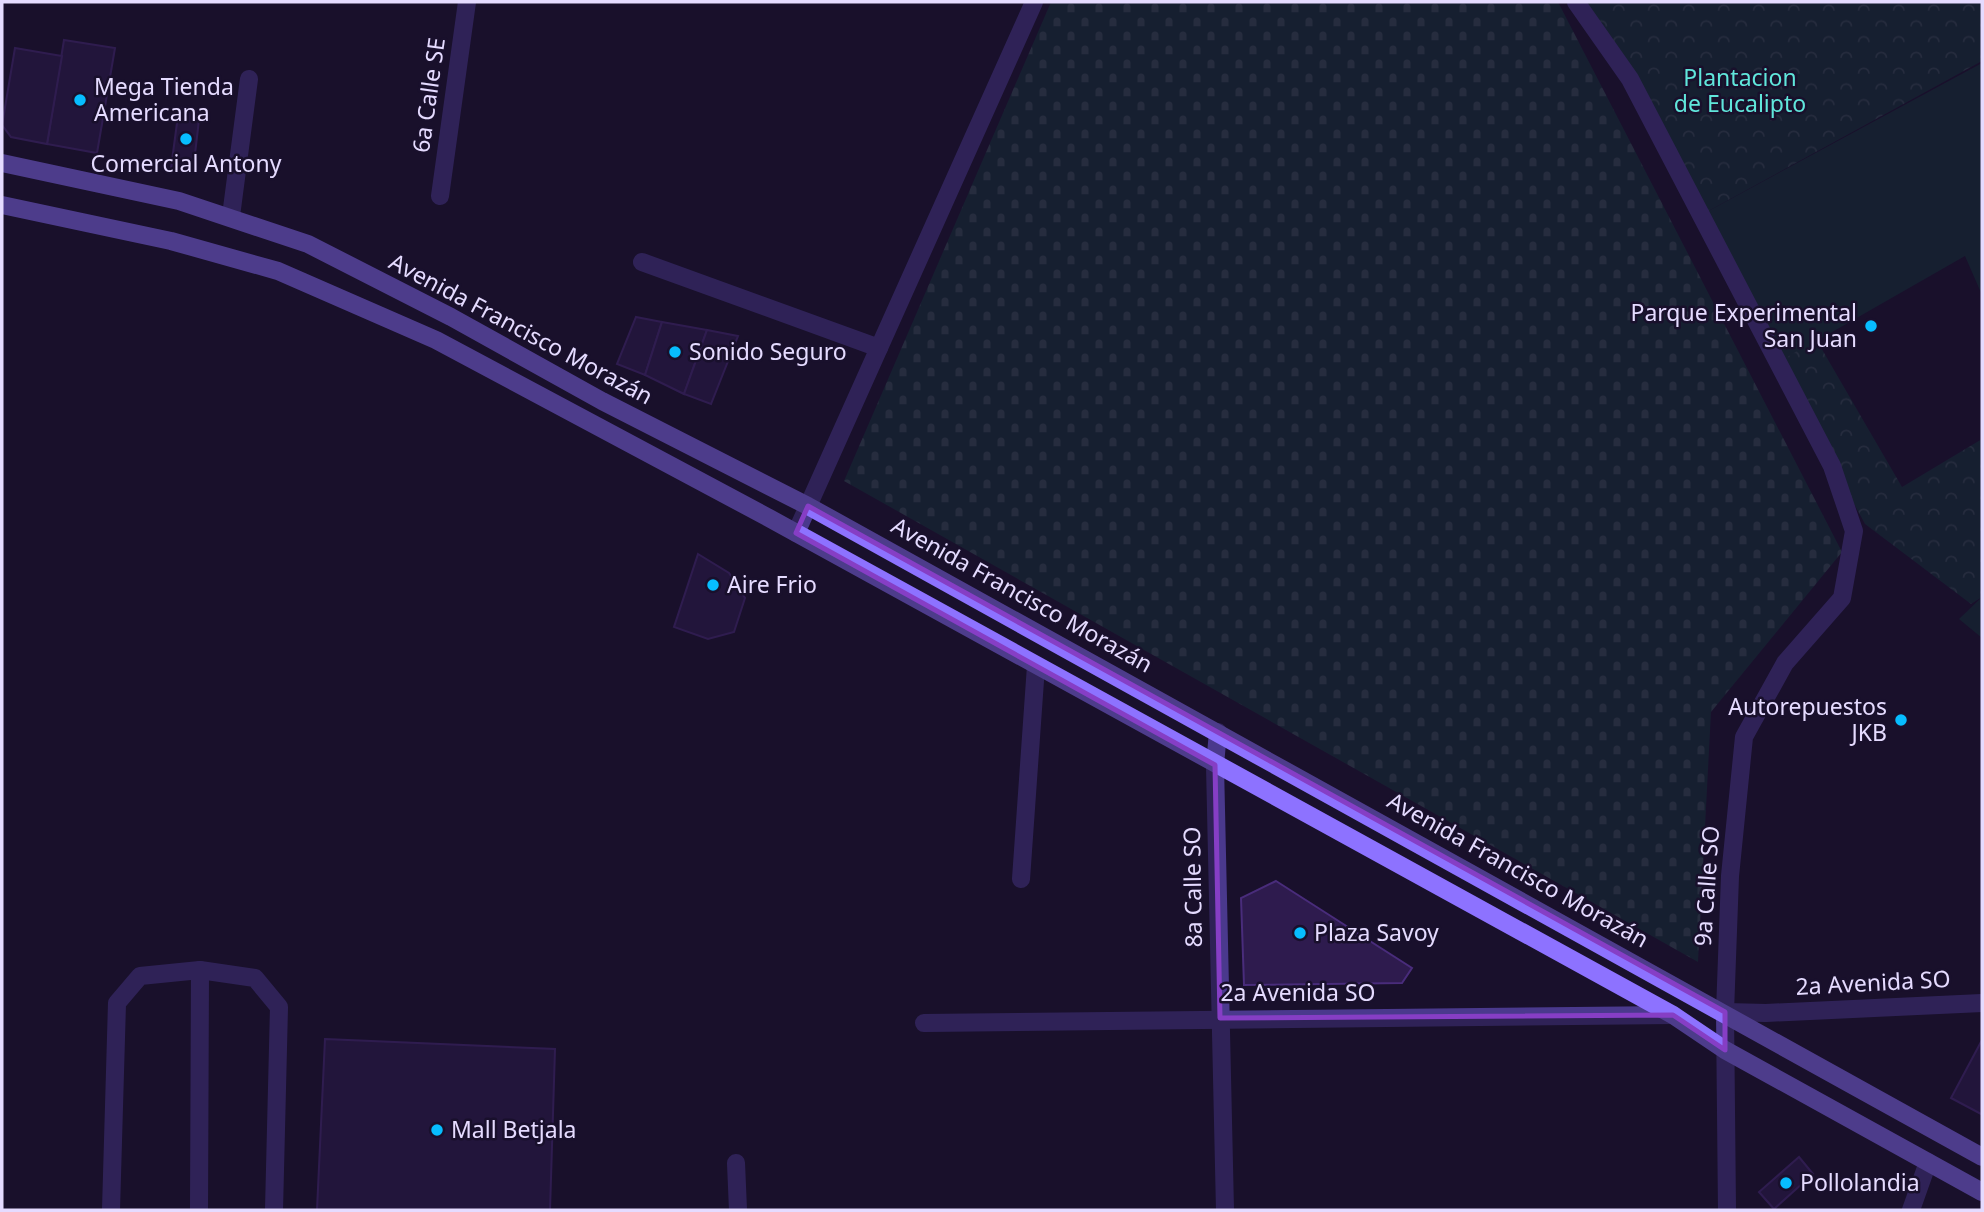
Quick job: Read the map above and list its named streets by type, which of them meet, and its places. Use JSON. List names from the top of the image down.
{
  "streets": {
    "main road": ["Avenida Francisco Morazán"],
    "street": [
      "6a Calle SE",
      "9a Calle SO",
      "8a Calle SO",
      "2a Avenida SO"
    ]
  },
  "crossings": [
    ["Avenida Francisco Morazán", "9a Calle SO"],
    ["Avenida Francisco Morazán", "8a Calle SO"],
    ["Avenida Francisco Morazán", "2a Avenida SO"],
    ["9a Calle SO", "2a Avenida SO"],
    ["8a Calle SO", "2a Avenida SO"]
  ],
  "parks": ["Plantacion de Eucalipto"],
  "places": [
    "Mega Tienda Americana",
    "Comercial Antony",
    "Parque Experimental San Juan",
    "Sonido Seguro",
    "Aire Frio",
    "Autorepuestos JKB",
    "Plaza Savoy",
    "Mall Betjala",
    "Pollolandia"
  ]
}
